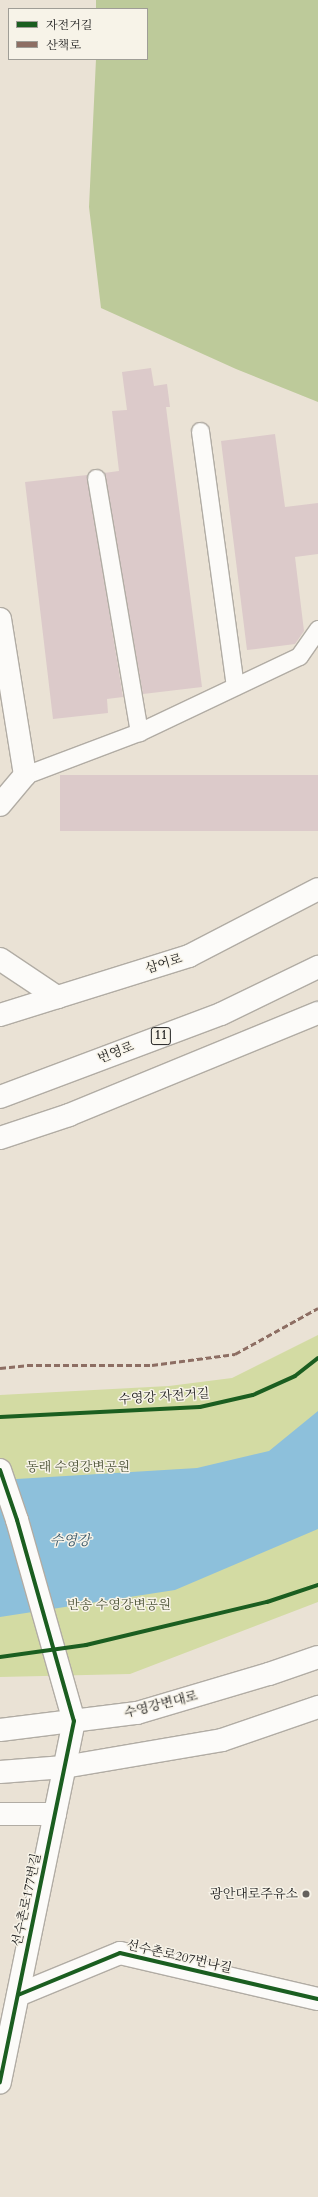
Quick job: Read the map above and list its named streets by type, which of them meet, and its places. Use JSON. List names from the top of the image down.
{
  "streets": {
    "main road": [
      "삼어로",
      "11",
      "번영로",
      "수영강변대로",
      "선수촌로177번길",
      "선수촌로207번나길"
    ],
    "cycle path": ["수영강 자전거길"]
  },
  "crossings": [
    ["수영강변대로", "선수촌로177번길"],
    ["선수촌로177번길", "선수촌로207번나길"]
  ],
  "water": ["수영강"],
  "parks": ["동래 수영강변공원", "반송 수영강변공원"],
  "places": ["광안대로주유소"],
  "legend": ["자전거길", "산책로"]
}
